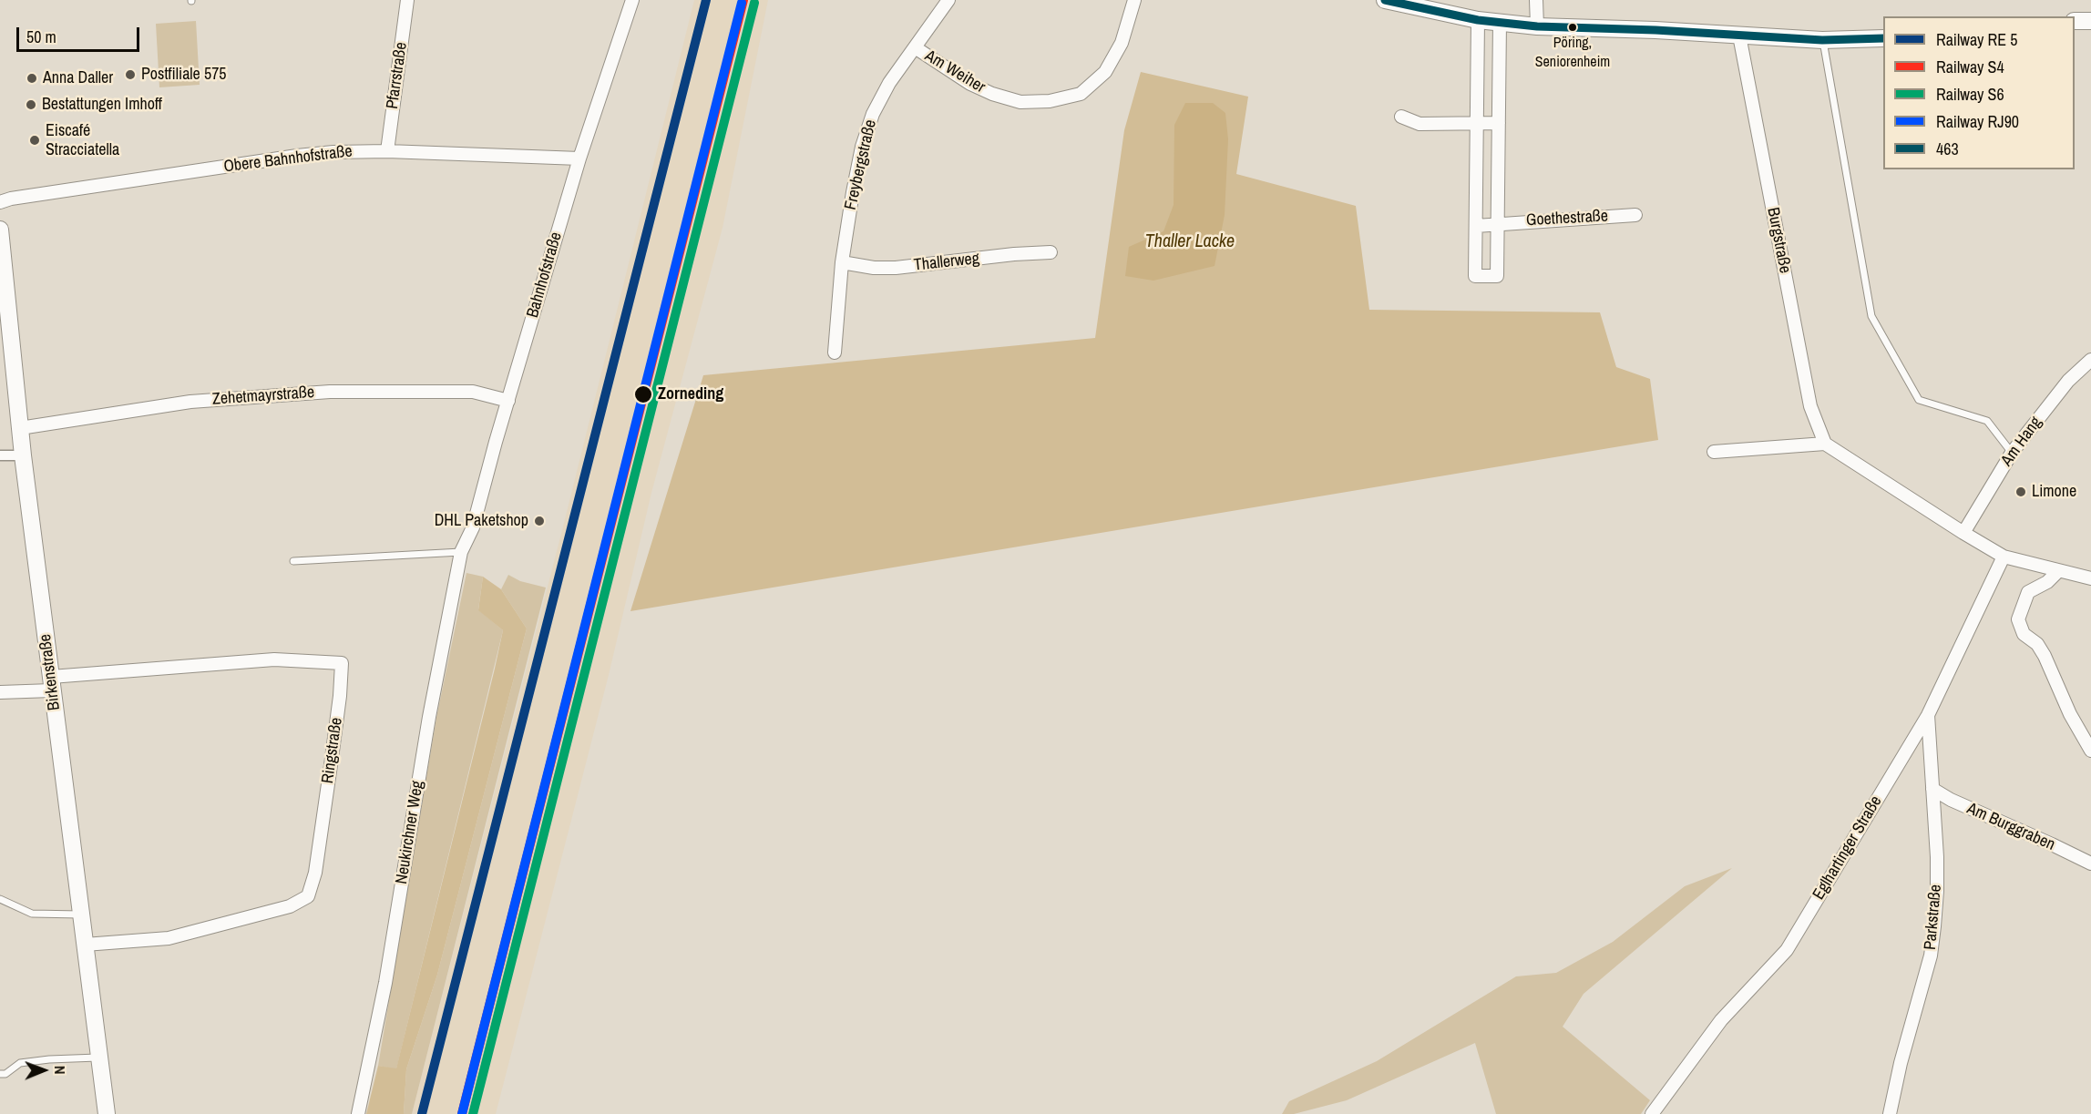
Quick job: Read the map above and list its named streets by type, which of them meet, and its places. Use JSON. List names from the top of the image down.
{
  "streets": {
    "street": [
      "Am Weiher",
      "Pfarrstraße",
      "Obere Bahnhofstraße",
      "Freybergstraße",
      "Goethestraße",
      "Burgstraße",
      "Thallerweg",
      "Bahnhofstraße",
      "Zehetmayrstraße",
      "Am Hang",
      "Birkenstraße",
      "Ringstraße",
      "Am Burggraben",
      "Neukirchner Weg",
      "Eglhartinger Straße",
      "Parkstraße"
    ]
  },
  "crossings": [
    ["Am Weiher", "Freybergstraße"],
    ["Pfarrstraße", "Obere Bahnhofstraße"],
    ["Obere Bahnhofstraße", "Bahnhofstraße"],
    ["Freybergstraße", "Thallerweg"],
    ["Bahnhofstraße", "Zehetmayrstraße"],
    ["Bahnhofstraße", "Neukirchner Weg"],
    ["Zehetmayrstraße", "Birkenstraße"],
    ["Birkenstraße", "Ringstraße"],
    ["Am Burggraben", "Parkstraße"],
    ["Eglhartinger Straße", "Parkstraße"]
  ],
  "water": ["Thaller Lacke"],
  "places": [
    "Pöring, Seniorenheim",
    "Postfiliale 575",
    "Anna Daller",
    "Bestattungen Imhoff",
    "Eiscafé Stracciatella",
    "Zorneding",
    "Limone",
    "DHL Paketshop"
  ],
  "lines": [
    "rail line S4",
    "transit line 463",
    "rail line S6",
    "rail line RJ90"
  ],
  "legend": [
    "Railway RE 5",
    "Railway S4",
    "Railway S6",
    "Railway RJ90",
    "463"
  ],
  "scale_bar": "50 m",
  "north": "right"
}
